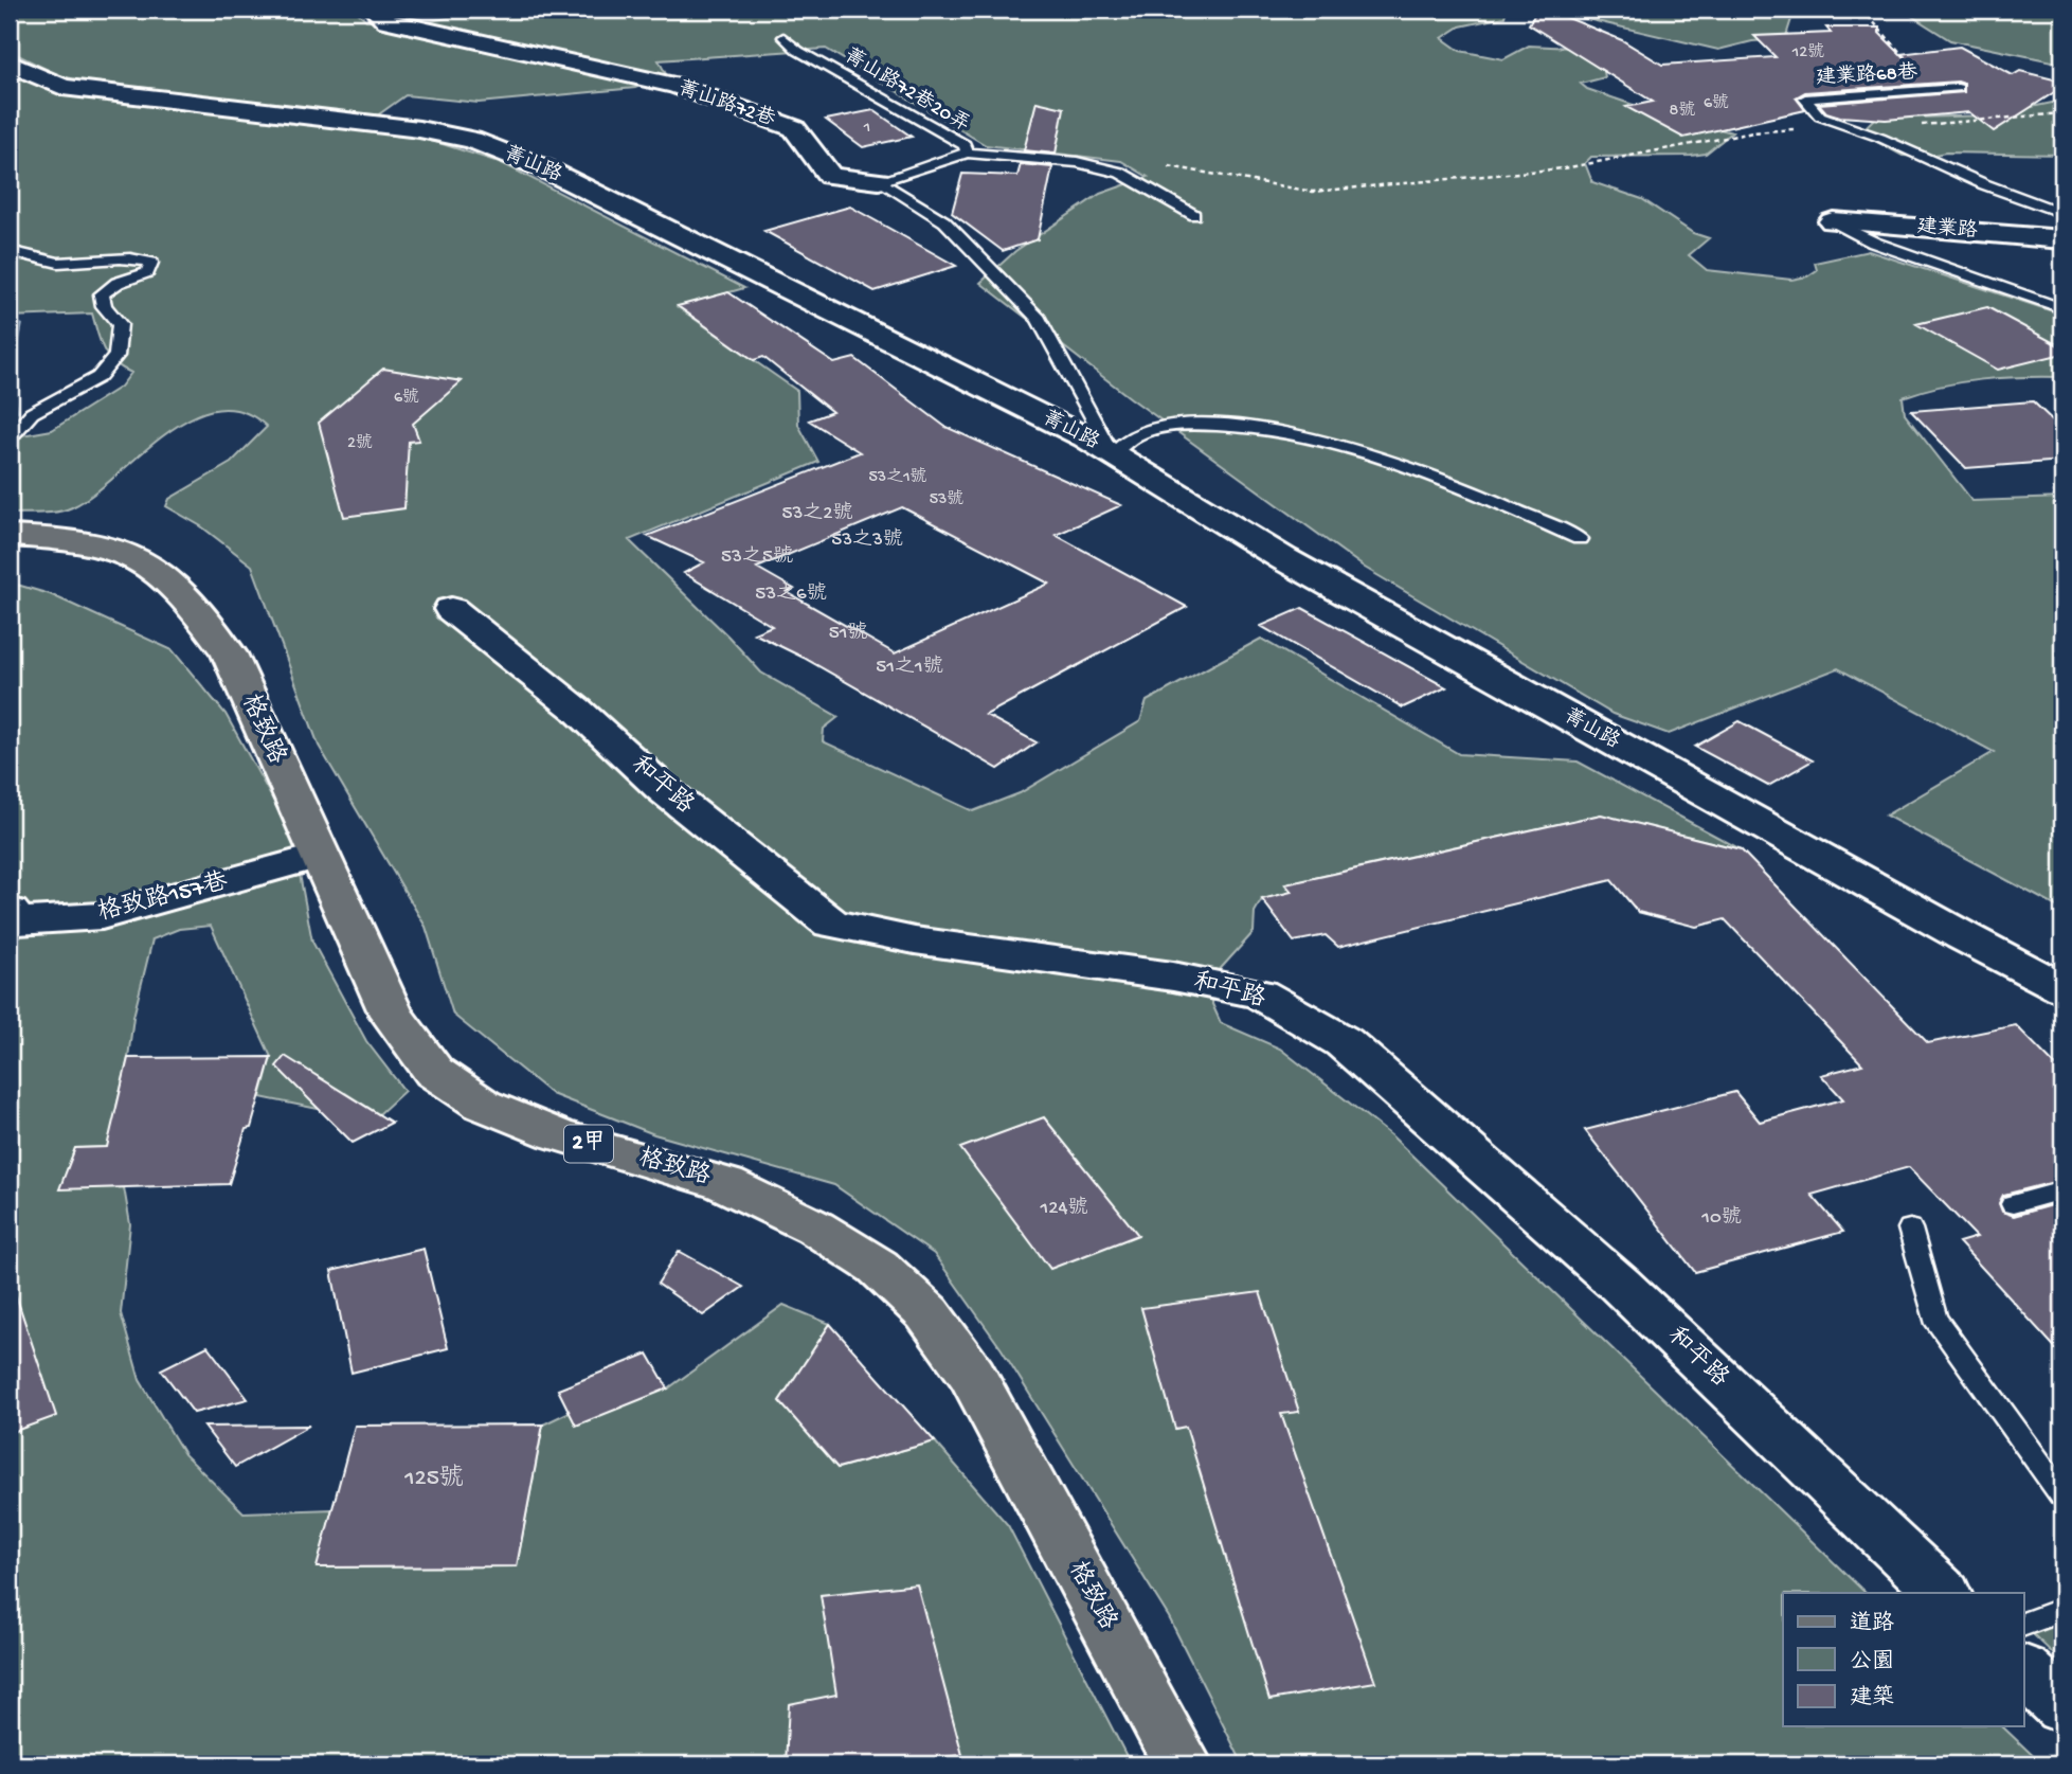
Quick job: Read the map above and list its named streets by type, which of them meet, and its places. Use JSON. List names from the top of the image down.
{
  "streets": {
    "main road": ["格致路", "2甲"],
    "street": [
      "菁山路72巷",
      "菁山路",
      "建業路",
      "和平路",
      "格致路157巷"
    ],
    "lane": ["建業路68巷", "菁山路72巷20弄"]
  },
  "crossings": [
    ["菁山路72巷20弄", "菁山路72巷"],
    ["菁山路72巷", "菁山路"],
    ["格致路", "格致路157巷"]
  ],
  "house_numbers": [
    "12號",
    "6號",
    "8號",
    "1",
    "6號",
    "2號",
    "53之1號",
    "53號",
    "53之2號",
    "53之3號",
    "53之5號",
    "53之6號",
    "51號",
    "51之1號",
    "124號",
    "10號",
    "125號"
  ],
  "legend": ["道路", "公園", "建築"]
}
